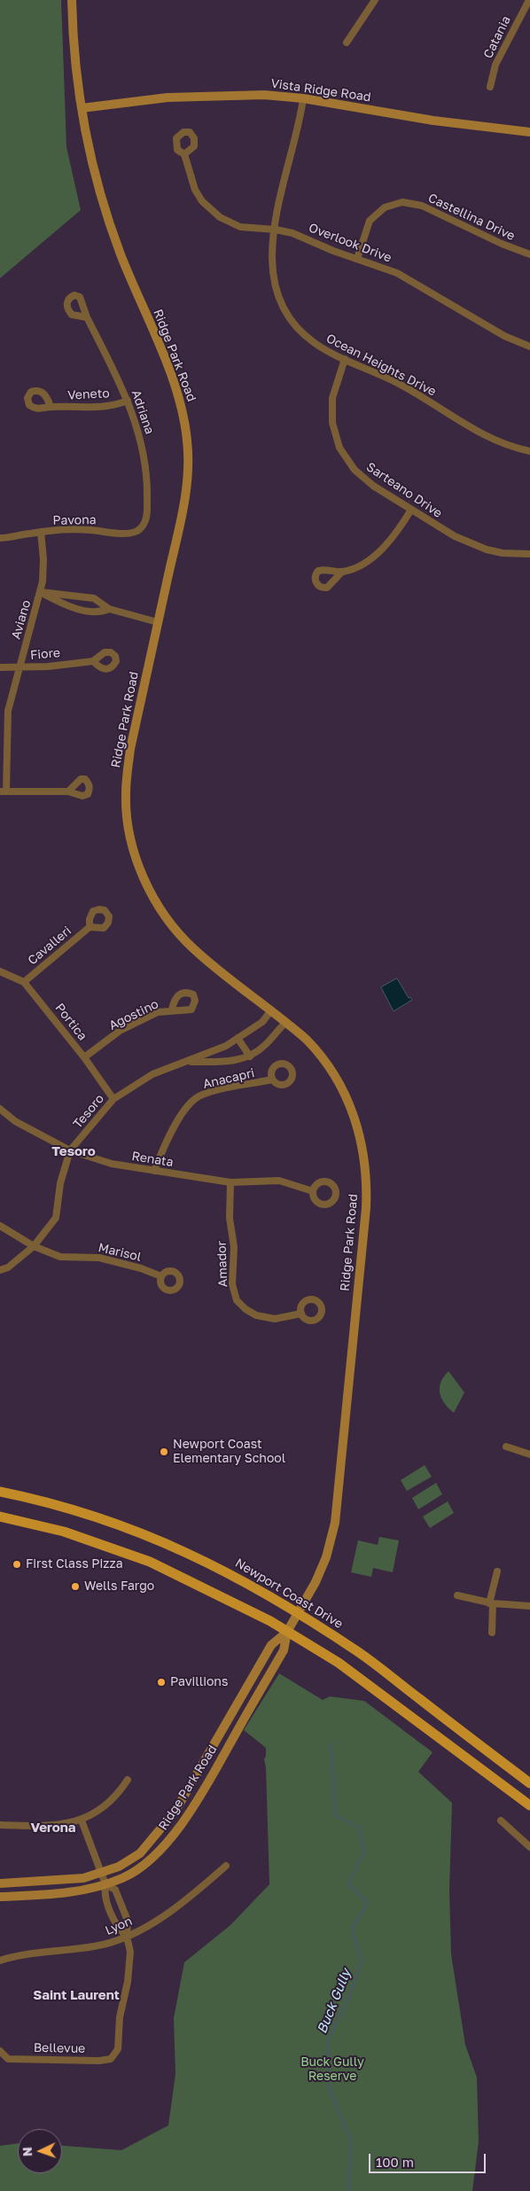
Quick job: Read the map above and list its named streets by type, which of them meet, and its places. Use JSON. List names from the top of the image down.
{
  "streets": {
    "main road": ["Newport Coast Drive"],
    "street": [
      "Catania",
      "Vista Ridge Road",
      "Castellina Drive",
      "Overlook Drive",
      "Ridge Park Road",
      "Ocean Heights Drive",
      "Veneto",
      "Adriana",
      "Sarteano Drive",
      "Pavona",
      "Aviano",
      "Fiore",
      "Cavalleri",
      "Agostino",
      "Portica",
      "Anacapri",
      "Tesoro",
      "Renata",
      "Marisol",
      "Amador",
      "Lyon",
      "Bellevue"
    ]
  },
  "crossings": [
    ["Vista Ridge Road", "Ridge Park Road"],
    ["Vista Ridge Road", "Ocean Heights Drive"],
    ["Castellina Drive", "Overlook Drive"],
    ["Overlook Drive", "Ocean Heights Drive"],
    ["Ridge Park Road", "Tesoro"],
    ["Ridge Park Road", "Newport Coast Drive"],
    ["Ocean Heights Drive", "Sarteano Drive"],
    ["Veneto", "Adriana"],
    ["Adriana", "Pavona"],
    ["Pavona", "Aviano"],
    ["Aviano", "Fiore"],
    ["Cavalleri", "Portica"],
    ["Agostino", "Portica"],
    ["Portica", "Tesoro"],
    ["Anacapri", "Renata"],
    ["Tesoro", "Renata"],
    ["Tesoro", "Marisol"],
    ["Renata", "Amador"],
    ["Lyon", "Bellevue"]
  ],
  "districts": ["Tesoro", "Verona", "Saint Laurent"],
  "water": ["Buck Gully"],
  "parks": ["Buck Gully Reserve"],
  "places": [
    "Newport Coast Elementary School",
    "First Class Pizza",
    "Wells Fargo",
    "Pavillions"
  ],
  "scale_bar": "100 m",
  "north": "left"
}
